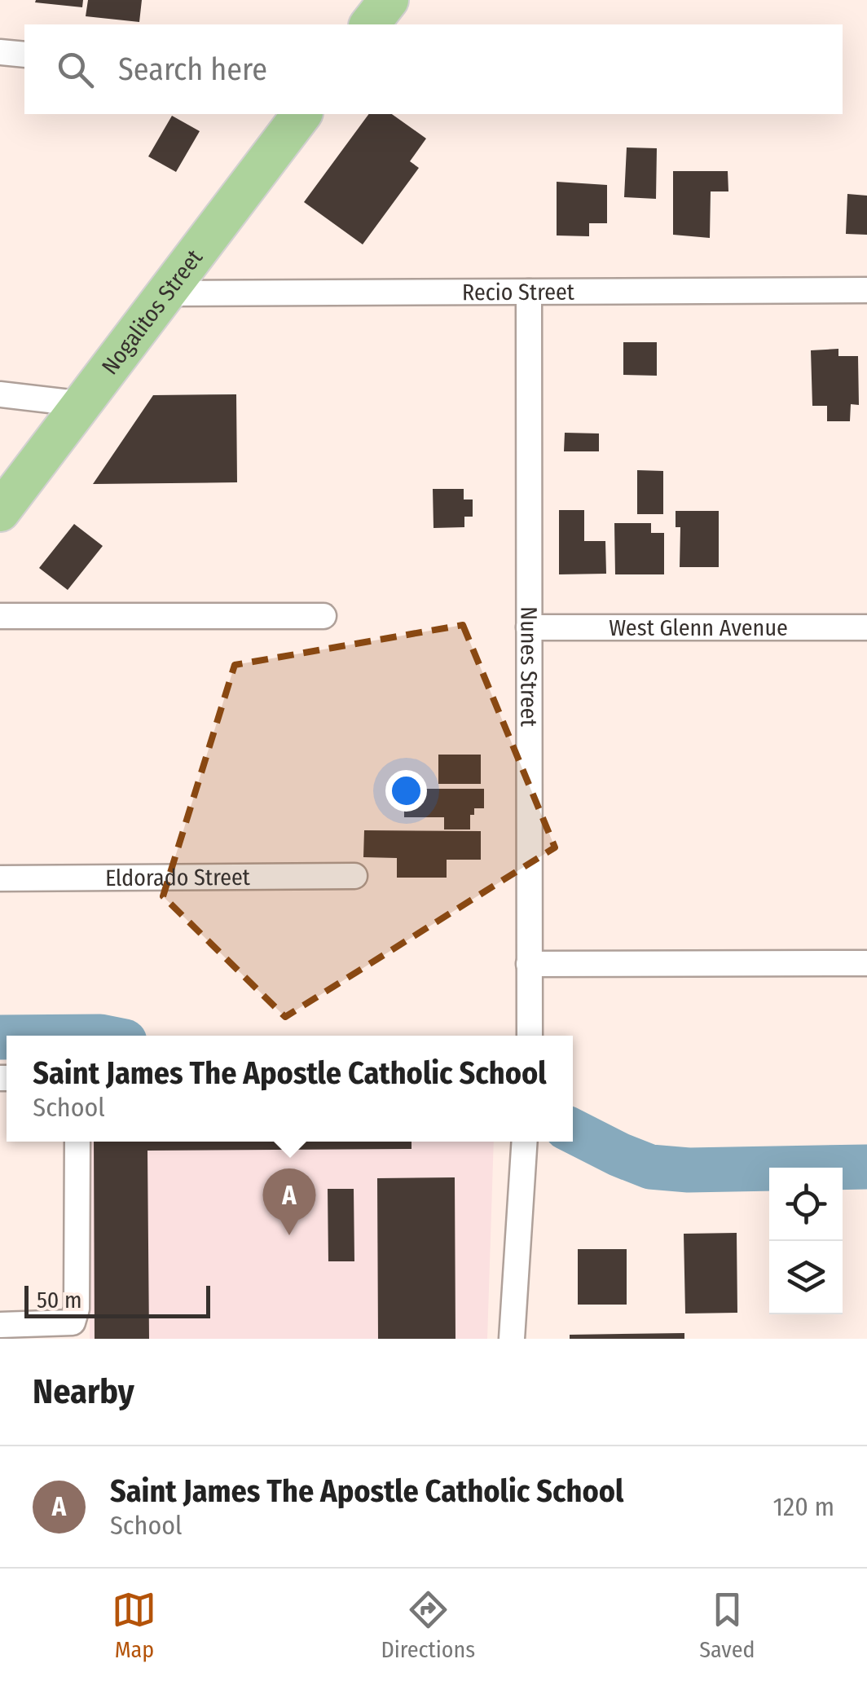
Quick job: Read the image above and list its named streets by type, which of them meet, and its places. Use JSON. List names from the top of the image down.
{
  "streets": {
    "main road": ["Nogalitos Street"],
    "street": [
      "Recio Street",
      "West Glenn Avenue",
      "Nunes Street",
      "Eldorado Street"
    ]
  },
  "crossings": [
    ["Recio Street", "Nogalitos Street"],
    ["Recio Street", "Nunes Street"],
    ["West Glenn Avenue", "Nunes Street"]
  ],
  "scale_bar": "50 m",
  "page": {
    "search": "Search here",
    "popup": ["Saint James The Apostle Catholic School", "School"],
    "pins": "A",
    "scale": "50 m",
    "heading": "Nearby",
    "list": [
      {
        "mark": "A",
        "name": "Saint James The Apostle Catholic School",
        "note": "School",
        "value": "120 m"
      }
    ],
    "nav": ["Map", "Directions", "Saved"]
  }
}
